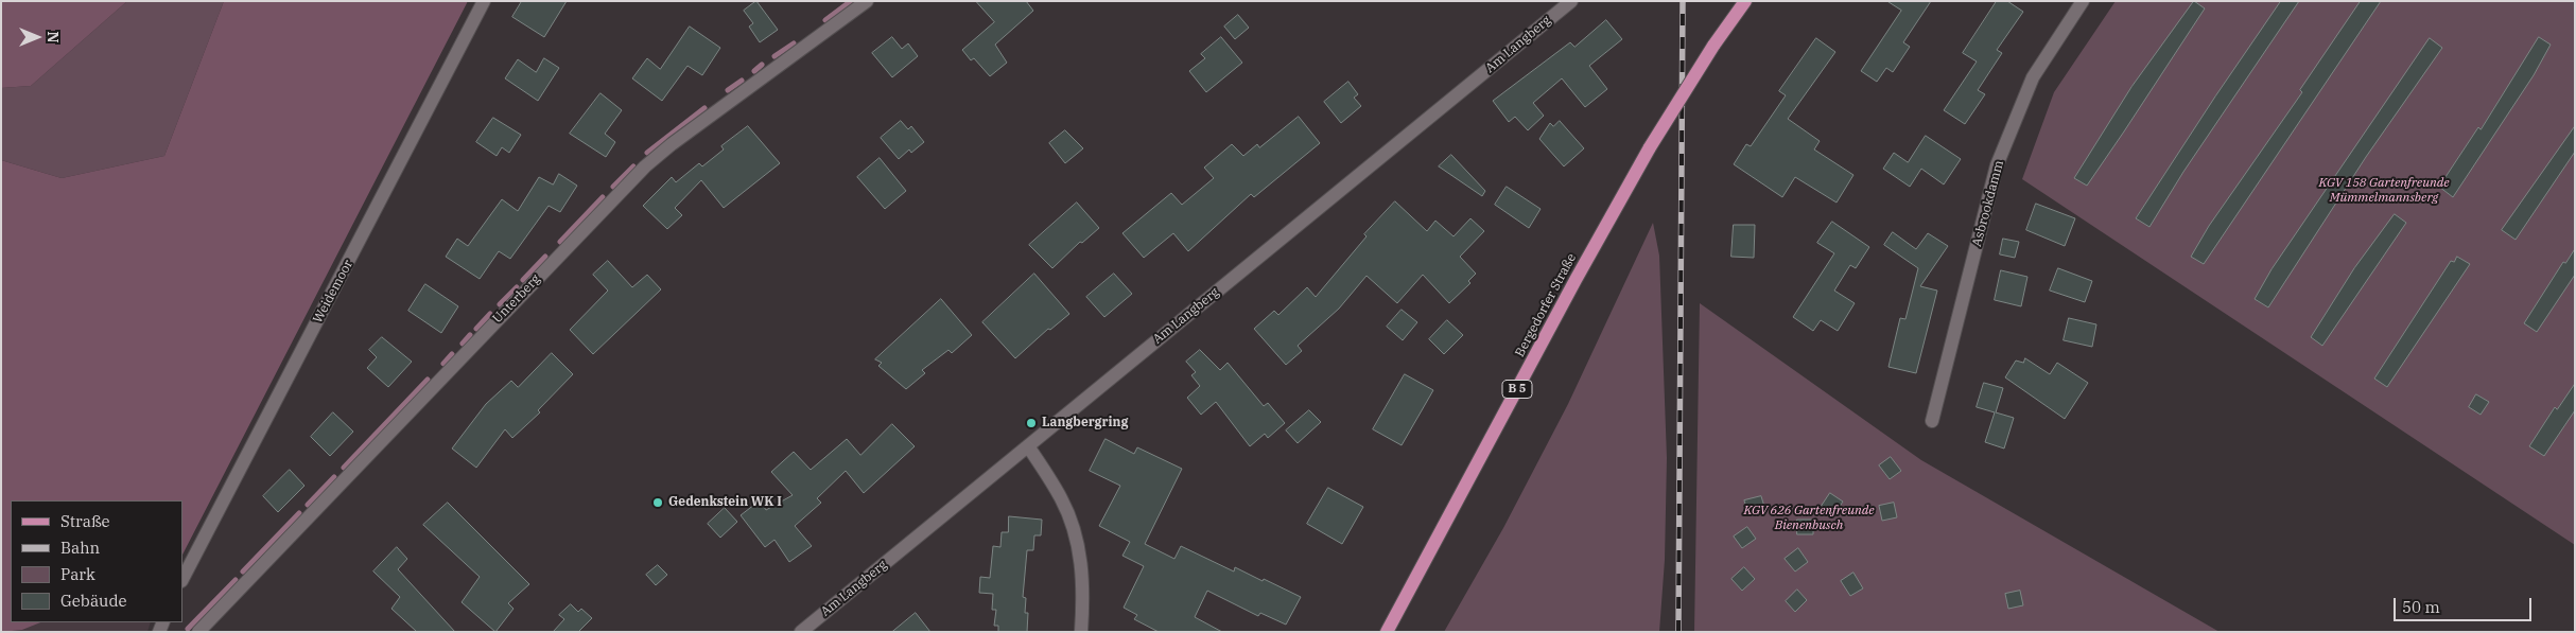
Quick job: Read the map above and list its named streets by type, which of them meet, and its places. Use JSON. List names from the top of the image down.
{
  "streets": {
    "main road": ["Bergedorfer Straße", "B 5"],
    "street": [
      "Am Langberg",
      "Asbrookdamm",
      "Weidemoor",
      "Unterberg"
    ]
  },
  "parks": ["KGV 158 Gartenfreunde Mümmelmannsberg", "KGV 626 Gartenfreunde Bienenbusch"],
  "places": ["Langbergring", "Gedenkstein WK I"],
  "legend": [
    "Straße",
    "Bahn",
    "Park",
    "Gebäude"
  ],
  "scale_bar": "50 m",
  "north": "right"
}
